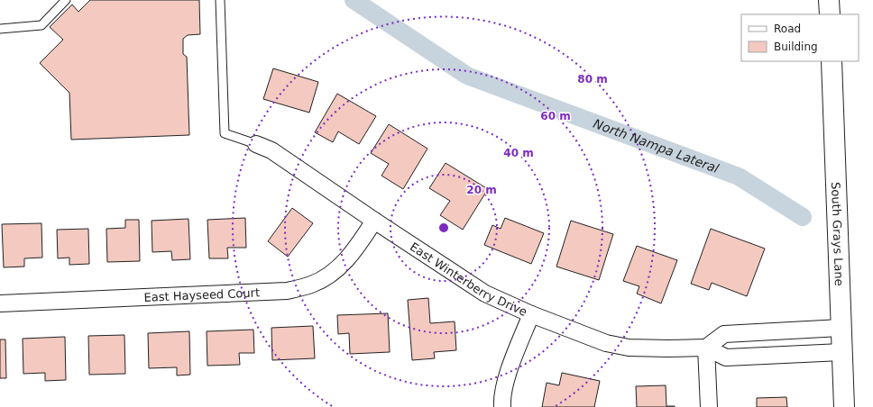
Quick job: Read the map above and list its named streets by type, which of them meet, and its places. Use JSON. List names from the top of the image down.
{
  "streets": {
    "street": ["South Grays Lane", "East Winterberry Drive", "East Hayseed Court"]
  },
  "crossings": [
    ["South Grays Lane", "East Winterberry Drive"],
    ["East Winterberry Drive", "East Hayseed Court"]
  ],
  "water": ["North Nampa Lateral"],
  "legend": ["Road", "Building"],
  "rings": [
    "80 m",
    "60 m",
    "40 m",
    "20 m"
  ]
}
